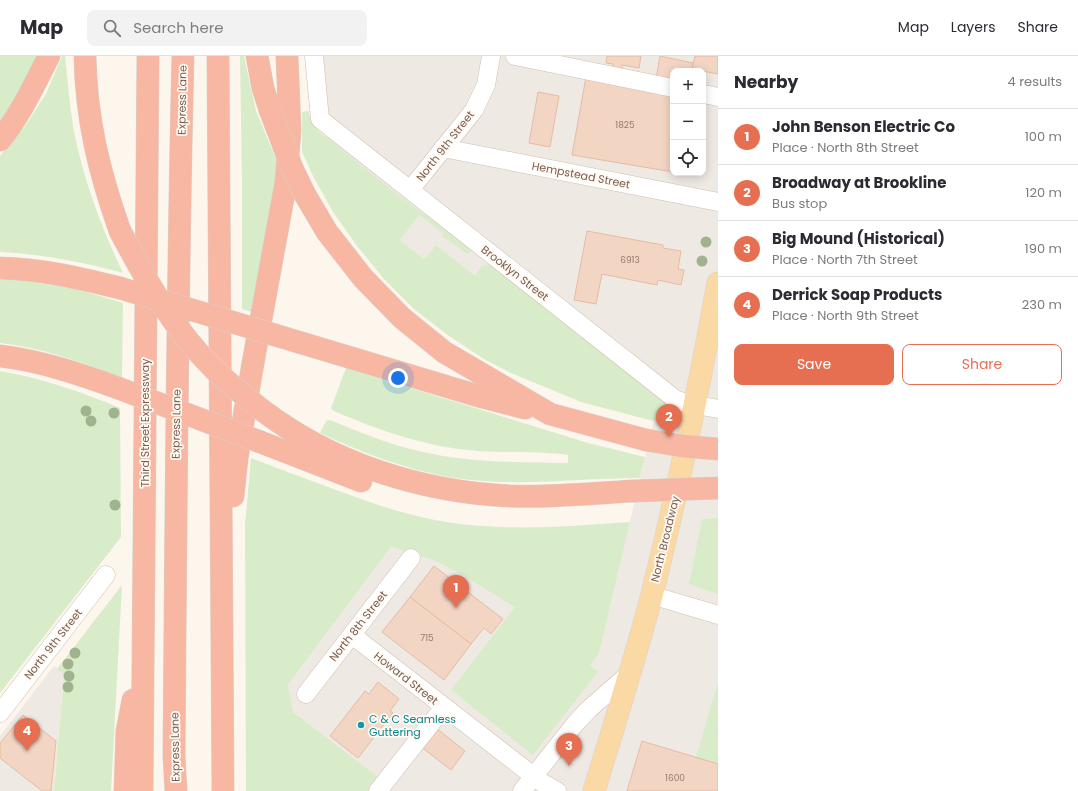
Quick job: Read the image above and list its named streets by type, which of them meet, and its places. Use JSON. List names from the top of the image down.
{
  "streets": {
    "highway": ["Express Lane", "Third Street Expressway"],
    "main road": ["North Broadway"],
    "street": [
      "North 9th Street",
      "Hempstead Street",
      "Brooklyn Street",
      "North 8th Street",
      "Howard Street"
    ]
  },
  "crossings": [
    ["North 9th Street", "Hempstead Street"],
    ["North 9th Street", "Brooklyn Street"],
    ["Brooklyn Street", "North Broadway"],
    ["North 8th Street", "Howard Street"]
  ],
  "places": ["C & C Seamless Guttering"],
  "house_numbers": [
    "1825",
    "6913",
    "715",
    "1600"
  ],
  "page": {
    "header": "Map",
    "search": "Search here",
    "nav": ["Map", "Layers", "Share"],
    "heading": ["Nearby", "4 results"],
    "map_buttons": ["+", "−"],
    "list": [
      {
        "mark": "1",
        "name": "John Benson Electric Co",
        "note": "Place · North 8th Street",
        "value": "100 m"
      },
      {
        "mark": "2",
        "name": "Broadway at Brookline",
        "note": "Bus stop",
        "value": "120 m"
      },
      {
        "mark": "3",
        "name": "Big Mound (Historical)",
        "note": "Place · North 7th Street",
        "value": "190 m"
      },
      {
        "mark": "4",
        "name": "Derrick Soap Products",
        "note": "Place · North 9th Street",
        "value": "230 m"
      }
    ],
    "buttons": ["Save", "Share"],
    "pins": [
      "2",
      "1",
      "4",
      "3"
    ]
  }
}
